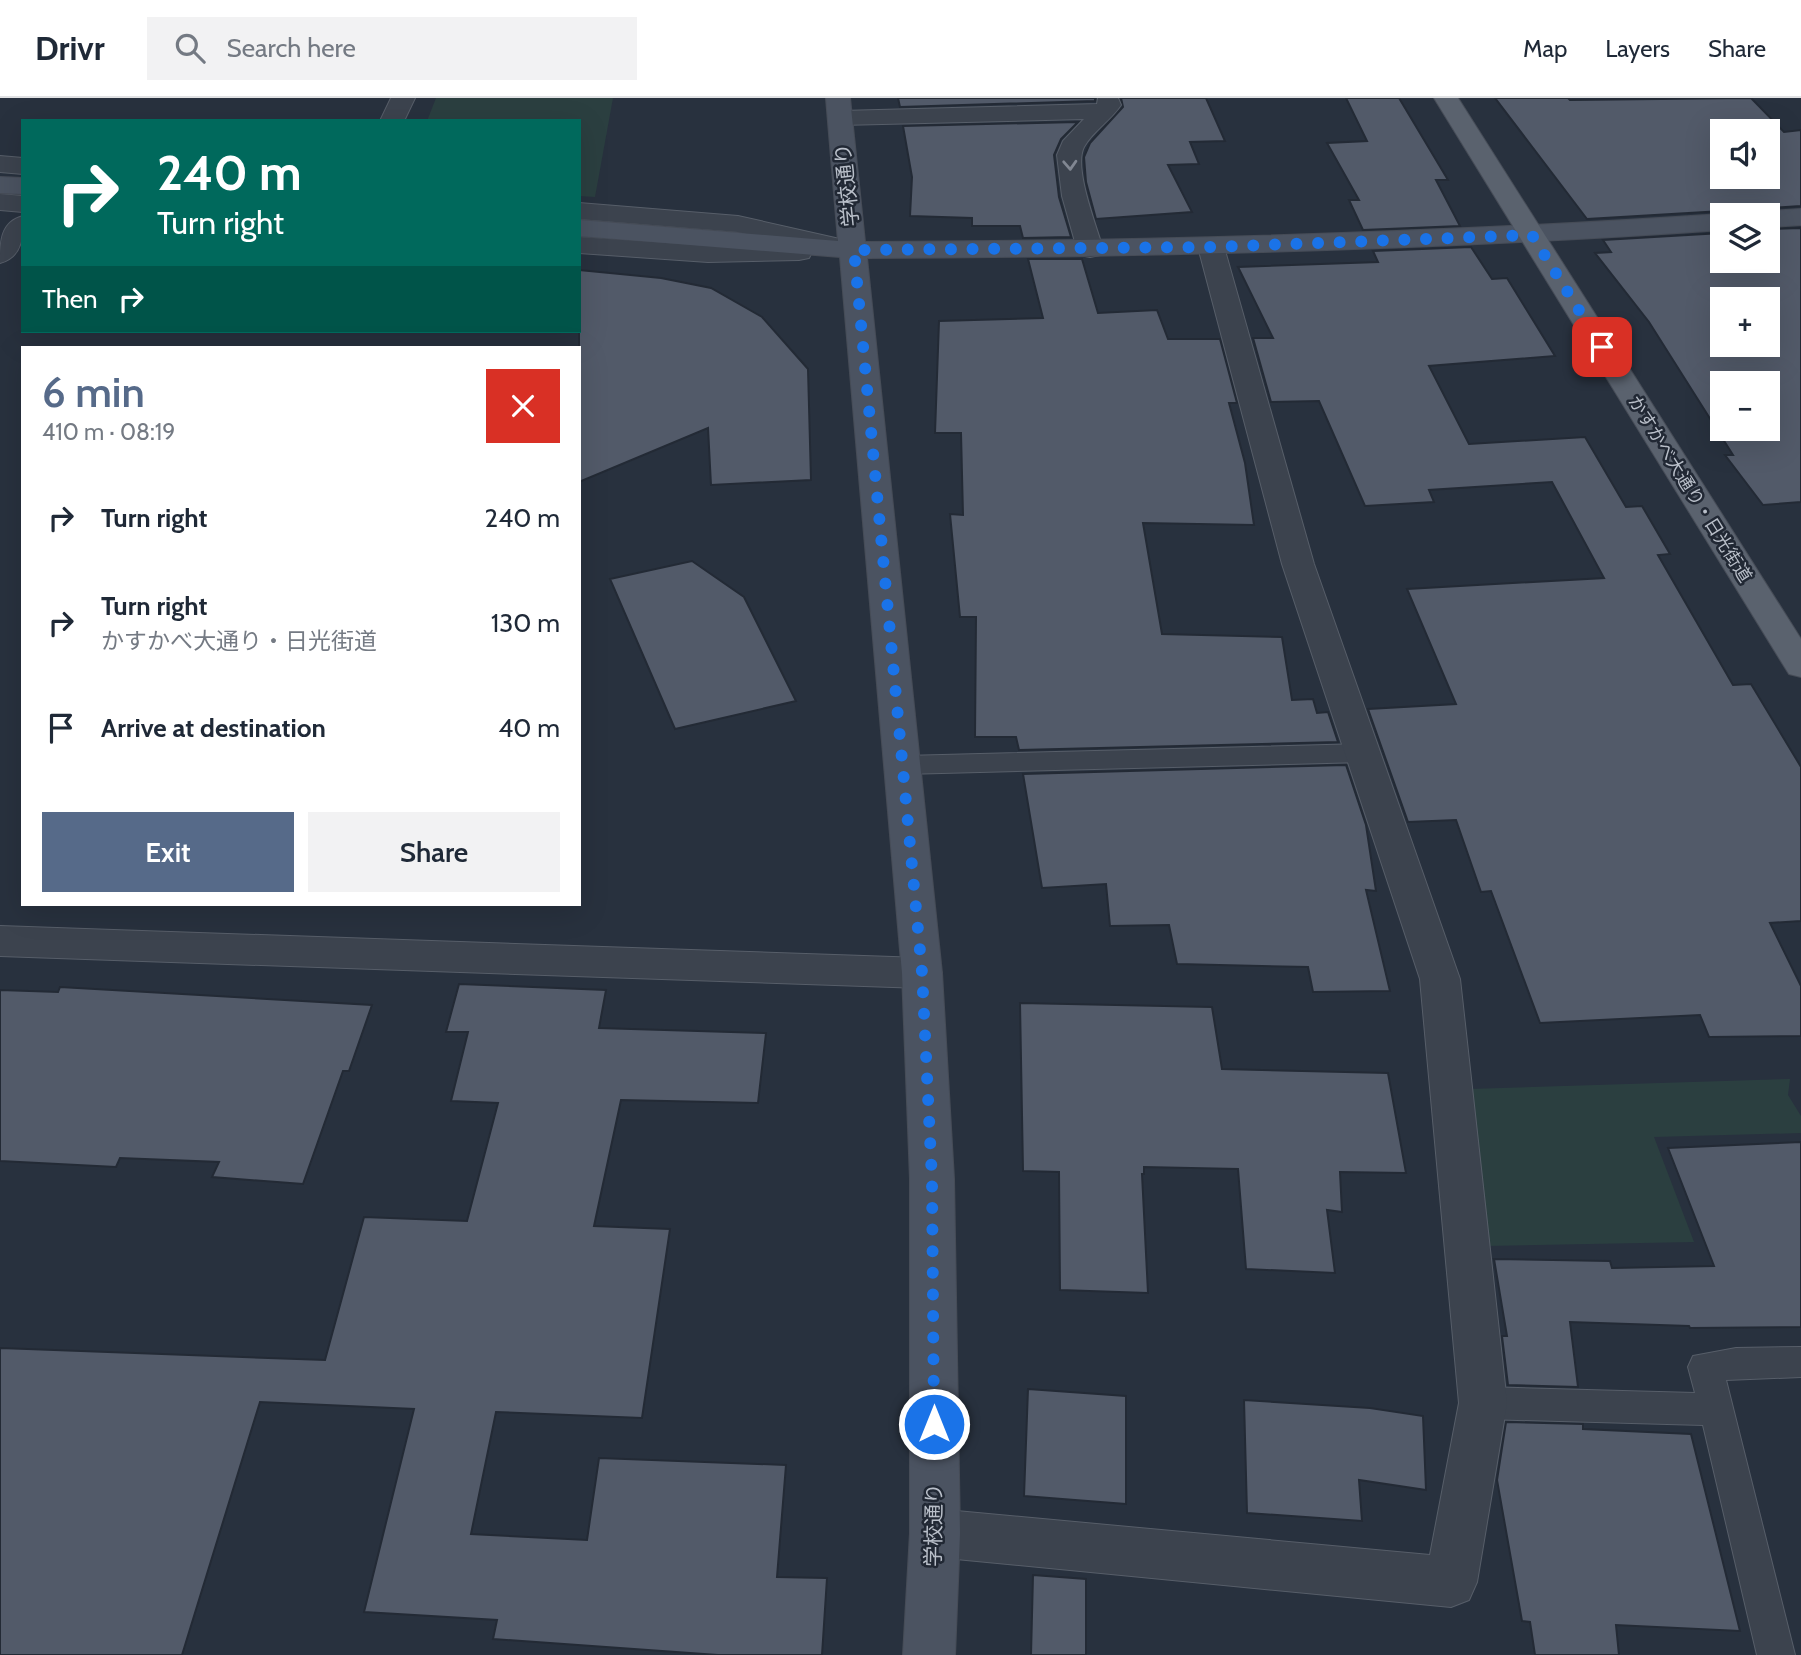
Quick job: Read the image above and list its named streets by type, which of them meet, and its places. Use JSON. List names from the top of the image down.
{
  "streets": {
    "main road": ["かすかべ大通り・日光街道"],
    "street": ["学校通り"]
  },
  "page": {
    "header": "Drivr",
    "search": "Search here",
    "nav": ["Map", "Layers", "Share"],
    "map_buttons": ["+", "−"],
    "turn": ["240 m", "Turn right"],
    "then": "Then",
    "heading": ["6 min", "410 m · 08:19"],
    "list": [
      {
        "name": "Turn right",
        "value": "240 m"
      },
      {
        "name": "Turn right",
        "note": "かすかべ大通り・日光街道",
        "value": "130 m"
      },
      {
        "name": "Arrive at destination",
        "value": "40 m"
      }
    ],
    "buttons": ["Exit", "Share"]
  }
}
